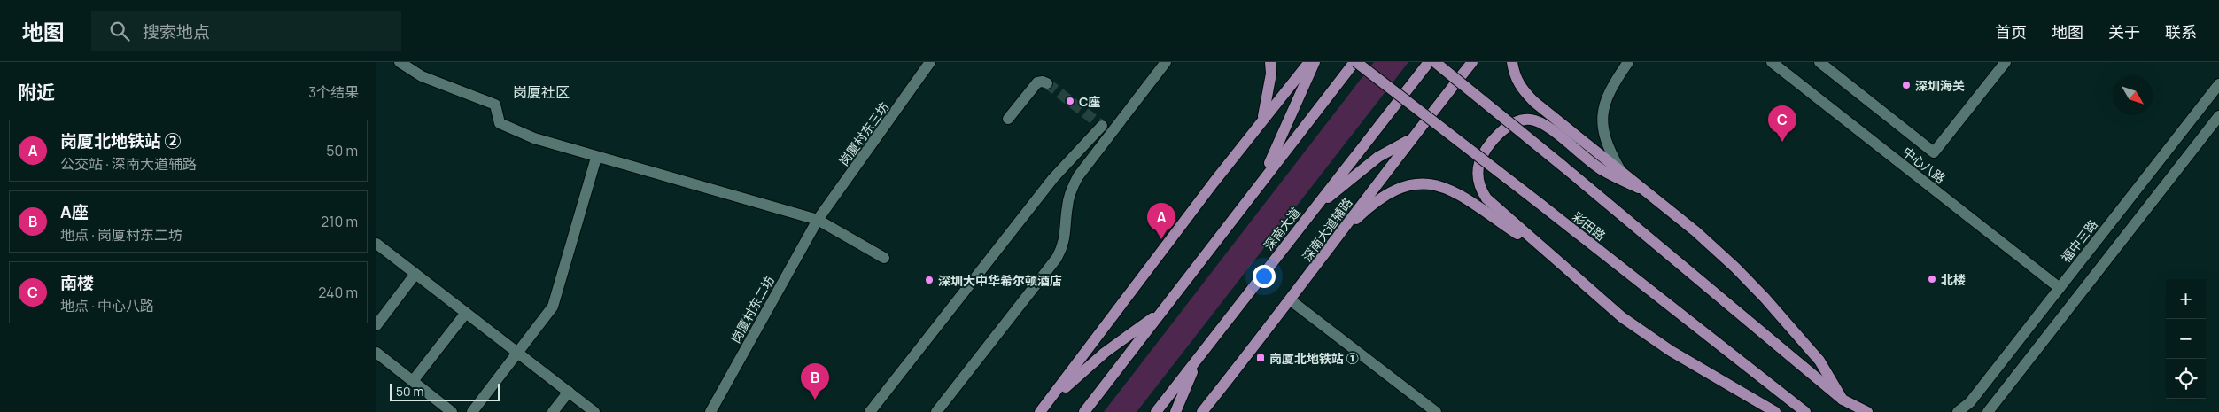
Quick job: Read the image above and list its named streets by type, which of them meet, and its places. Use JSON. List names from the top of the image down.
{
  "streets": {
    "main road": ["彩田路", "深南大道", "深南大道辅路"],
    "street": [
      "岗厦村东三坊",
      "中心八路",
      "福中三路",
      "岗厦村东二坊"
    ]
  },
  "crossings": [
    ["岗厦村东三坊", "岗厦村东二坊"],
    ["中心八路", "福中三路"]
  ],
  "districts": ["岗厦社区"],
  "places": {
    "other": [
      "深圳海关",
      "C座",
      "北楼",
      "深圳大中华希尔顿酒店"
    ],
    "transit": ["岗厦北地铁站 ①"]
  },
  "scale_bar": "50 m",
  "north": "bottom right",
  "page": {
    "header": "地图",
    "search": "搜索地点",
    "nav": [
      "首页",
      "地图",
      "关于",
      "联系"
    ],
    "heading": ["附近", "3个结果"],
    "pins": ["C", "A", "B"],
    "list": [
      {
        "mark": "A",
        "name": "岗厦北地铁站 ②",
        "note": "公交站 · 深南大道辅路",
        "value": "50 m"
      },
      {
        "mark": "B",
        "name": "A座",
        "note": "地点 · 岗厦村东二坊",
        "value": "210 m"
      },
      {
        "mark": "C",
        "name": "南楼",
        "note": "地点 · 中心八路",
        "value": "240 m"
      }
    ],
    "map_buttons": ["+", "−"],
    "scale": "50 m"
  }
}
